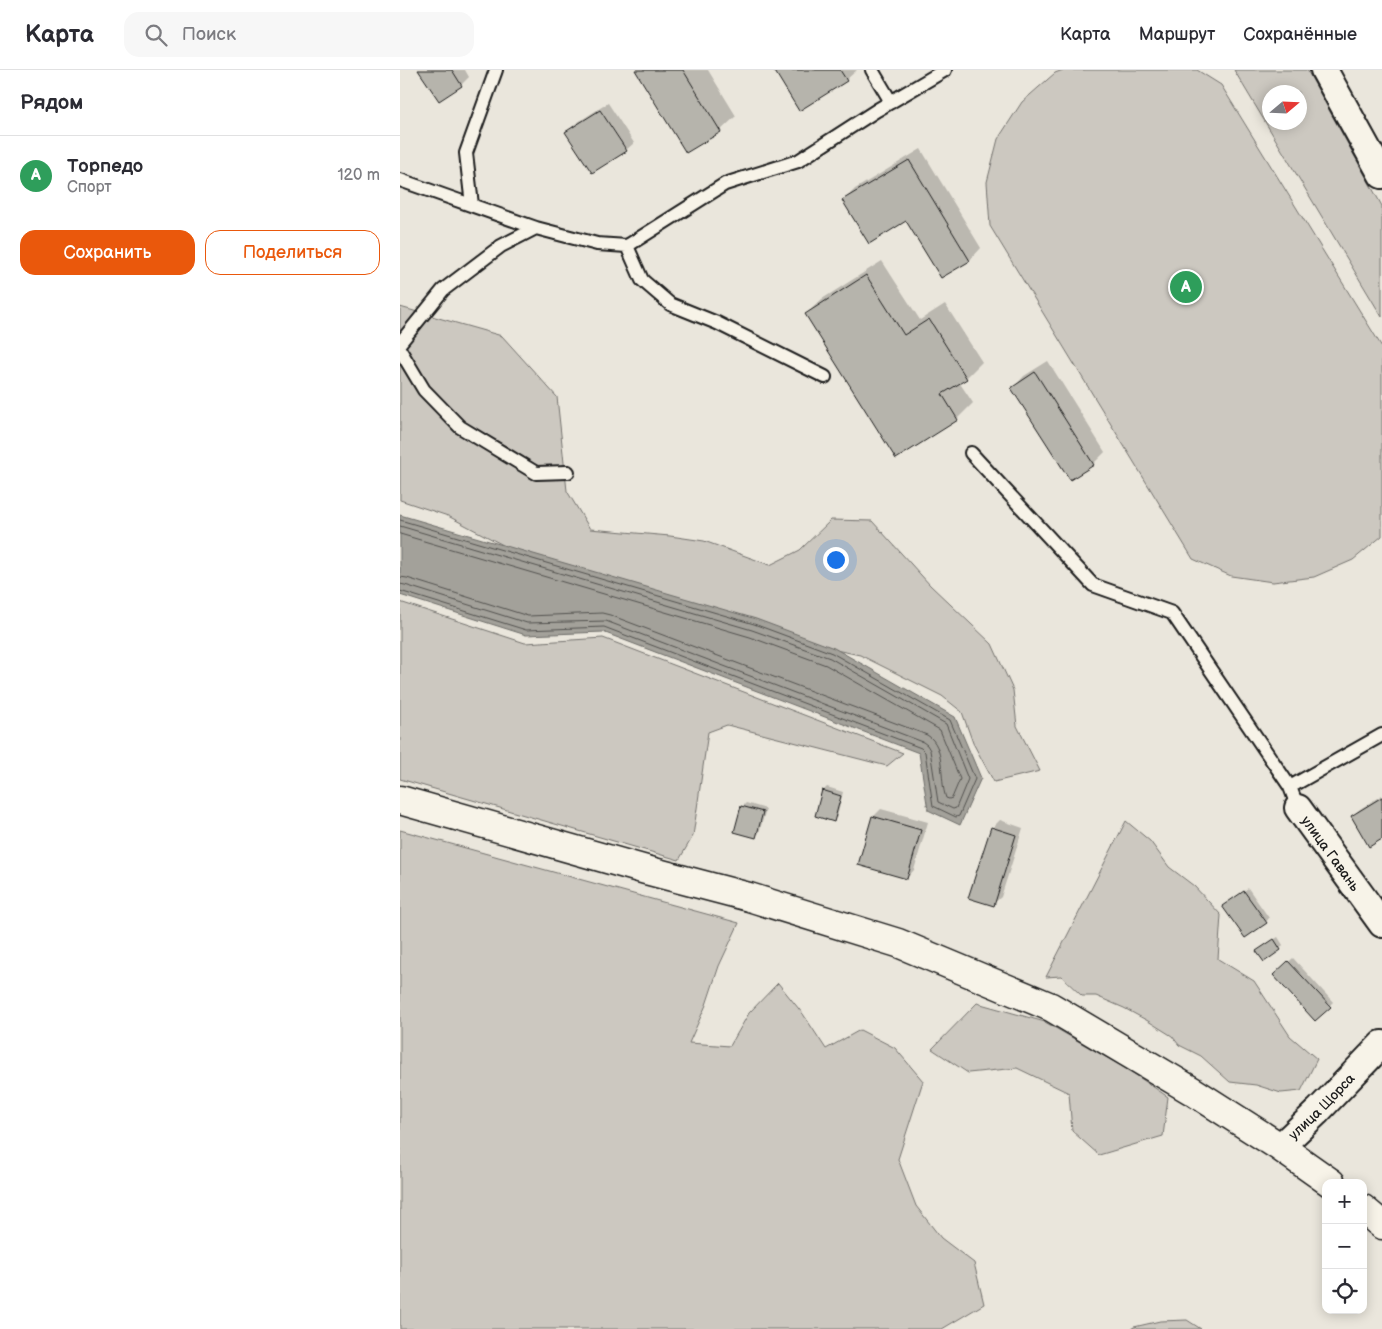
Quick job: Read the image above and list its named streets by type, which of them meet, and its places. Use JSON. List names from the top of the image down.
{
  "streets": {
    "street": ["улица Гавань", "улица Щорса"]
  },
  "north": "right",
  "page": {
    "header": "Карта",
    "search": "Поиск",
    "nav": ["Карта", "Маршрут", "Сохранённые"],
    "heading": "Рядом",
    "list": [
      {
        "mark": "A",
        "name": "Торпедо",
        "note": "Спорт",
        "value": "120 m"
      }
    ],
    "buttons": ["Сохранить", "Поделиться"],
    "pins": "A",
    "map_buttons": ["+", "−"]
  }
}
